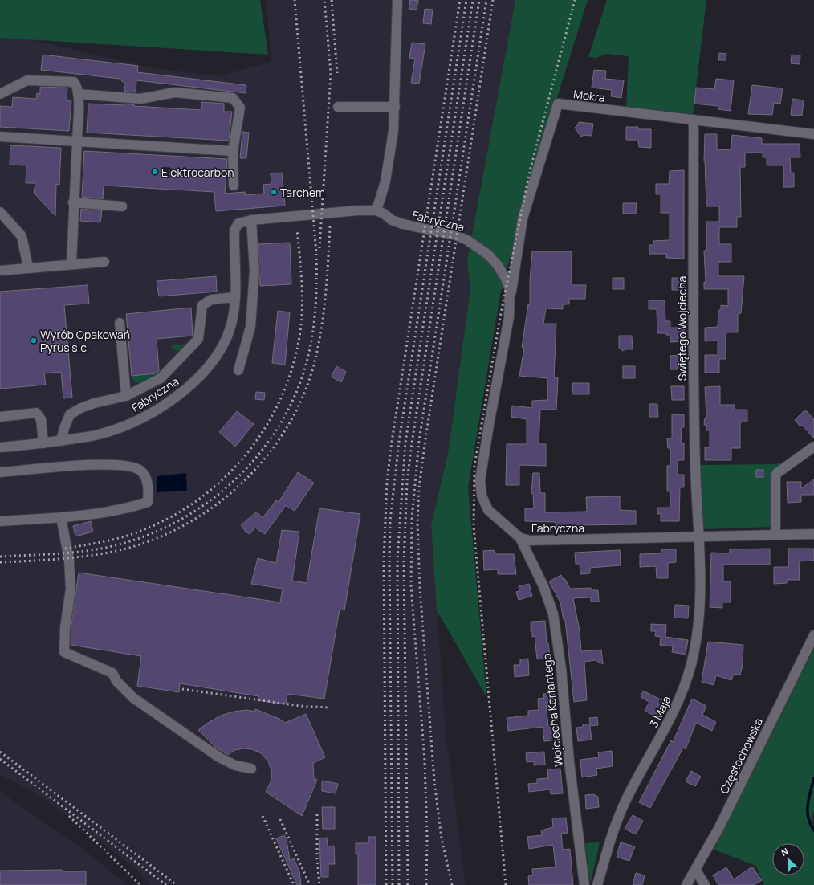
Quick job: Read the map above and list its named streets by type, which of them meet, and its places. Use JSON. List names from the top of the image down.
{
  "streets": {
    "street": [
      "Mokra",
      "Fabryczna",
      "Świętego Wojciecha",
      "Wojciecha Korfantego",
      "3 Maja",
      "Częstochowska"
    ]
  },
  "crossings": [
    ["Mokra", "Fabryczna"],
    ["Mokra", "Świętego Wojciecha"],
    ["Fabryczna", "Świętego Wojciecha"],
    ["Fabryczna", "Wojciecha Korfantego"],
    ["Fabryczna", "3 Maja"],
    ["Świętego Wojciecha", "3 Maja"]
  ],
  "places": ["Elektrocarbon", "Tarchem", "Wyrób Opakowań Pyrus s.c."],
  "north": "top left"
}
